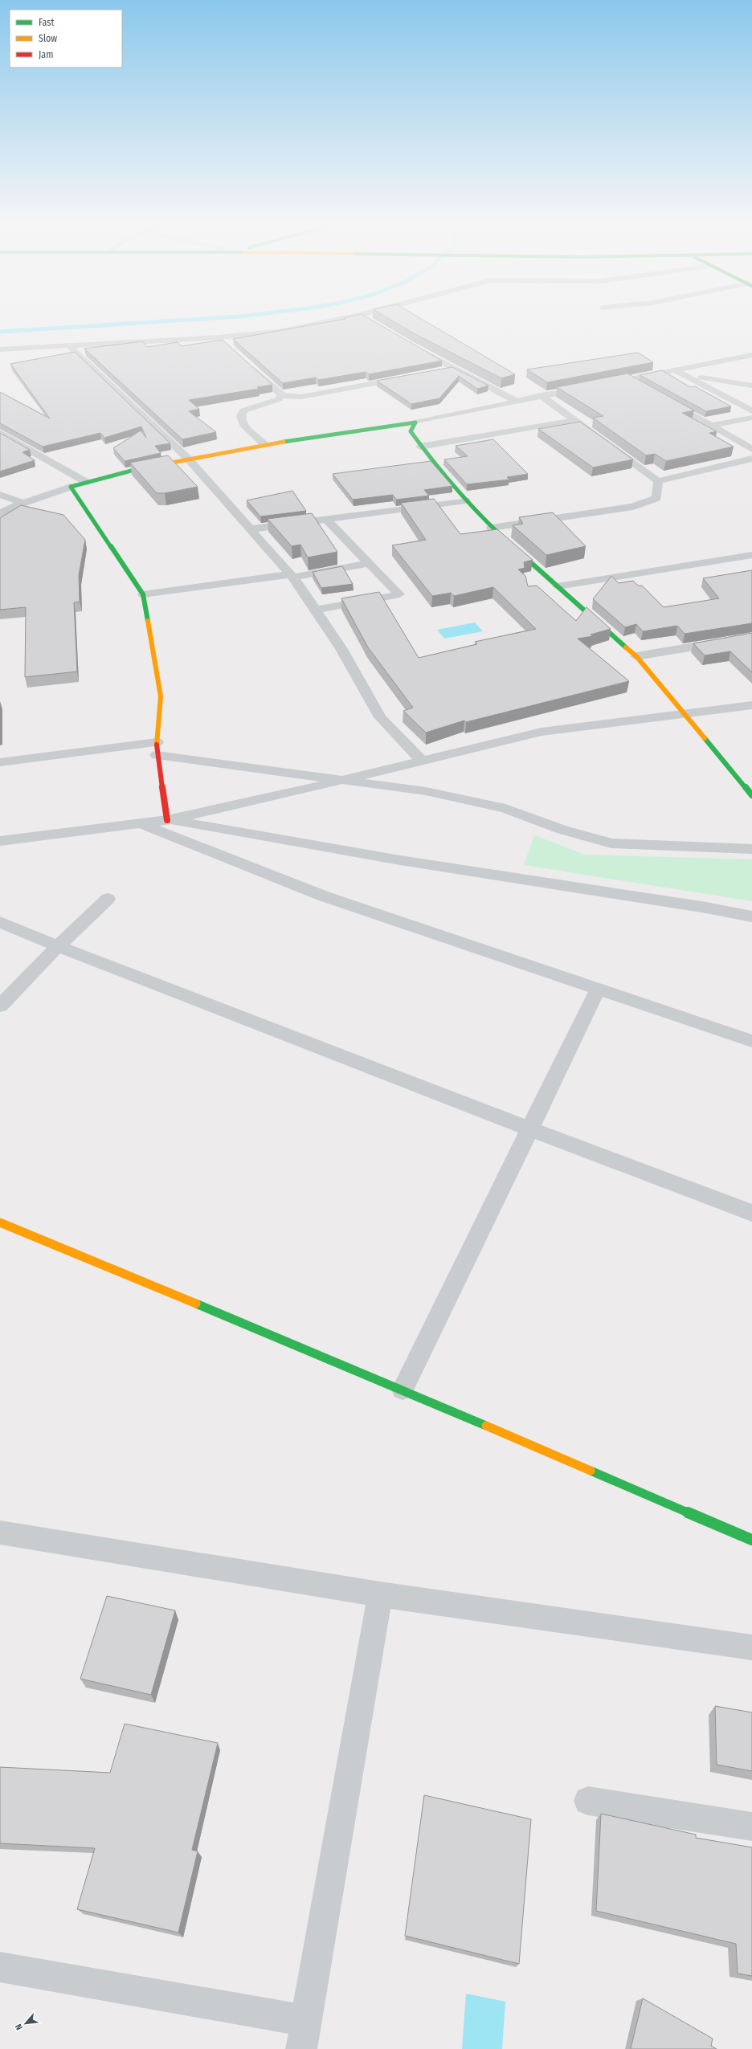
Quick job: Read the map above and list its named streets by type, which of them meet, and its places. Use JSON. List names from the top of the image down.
{
  "legend": ["Fast", "Slow", "Jam"],
  "north": "bottom left"
}
